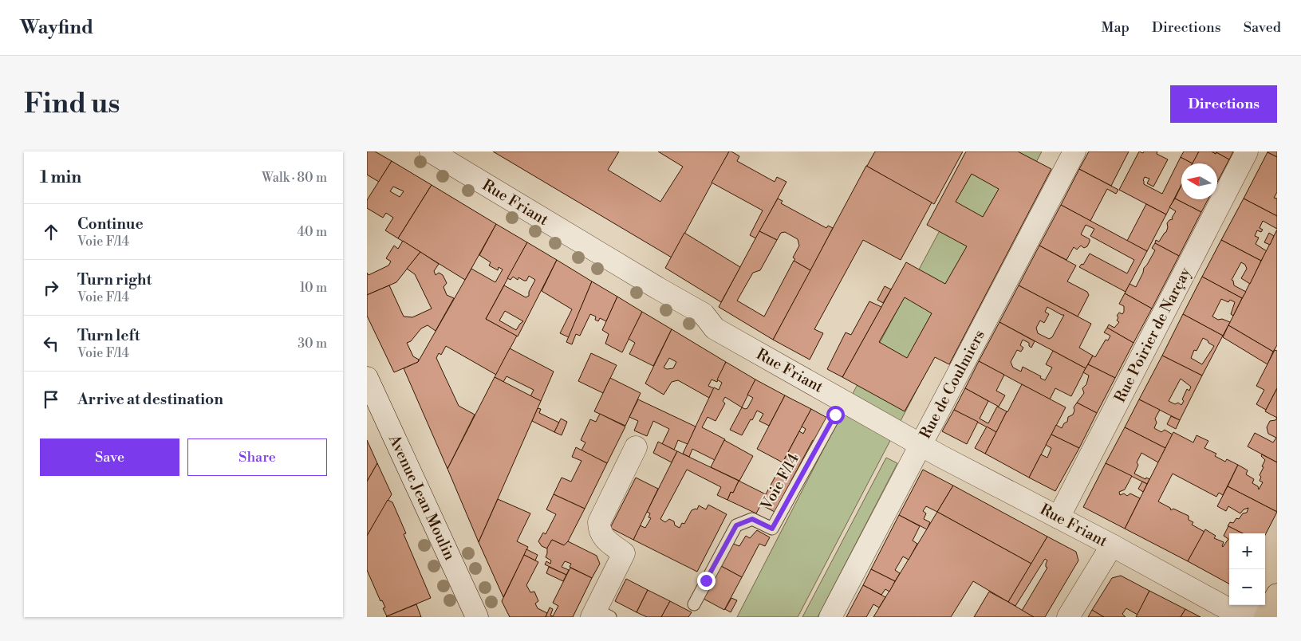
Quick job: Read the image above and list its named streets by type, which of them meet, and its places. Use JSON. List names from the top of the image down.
{
  "streets": {
    "street": [
      "Rue Friant",
      "Rue Poirier de Narçay",
      "Rue de Coulmiers",
      "Avenue Jean Moulin"
    ],
    "lane": ["Voie F/14"]
  },
  "crossings": [
    ["Rue Friant", "Rue Poirier de Narçay"],
    ["Rue Friant", "Rue de Coulmiers"],
    ["Rue Friant", "Voie F/14"]
  ],
  "north": "left",
  "page": {
    "header": "Wayfind",
    "nav": ["Map", "Directions", "Saved"],
    "buttons": [
      "Directions",
      ["Save", "Share"]
    ],
    "title": "Find us",
    "heading": ["1 min", "Walk · 80 m"],
    "list": [
      ["Continue", "Voie F/14", "40 m"],
      ["Turn right", "Voie F/14", "10 m"],
      ["Turn left", "Voie F/14", "30 m"],
      "Arrive at destination"
    ],
    "map_buttons": ["+", "−"]
  }
}
